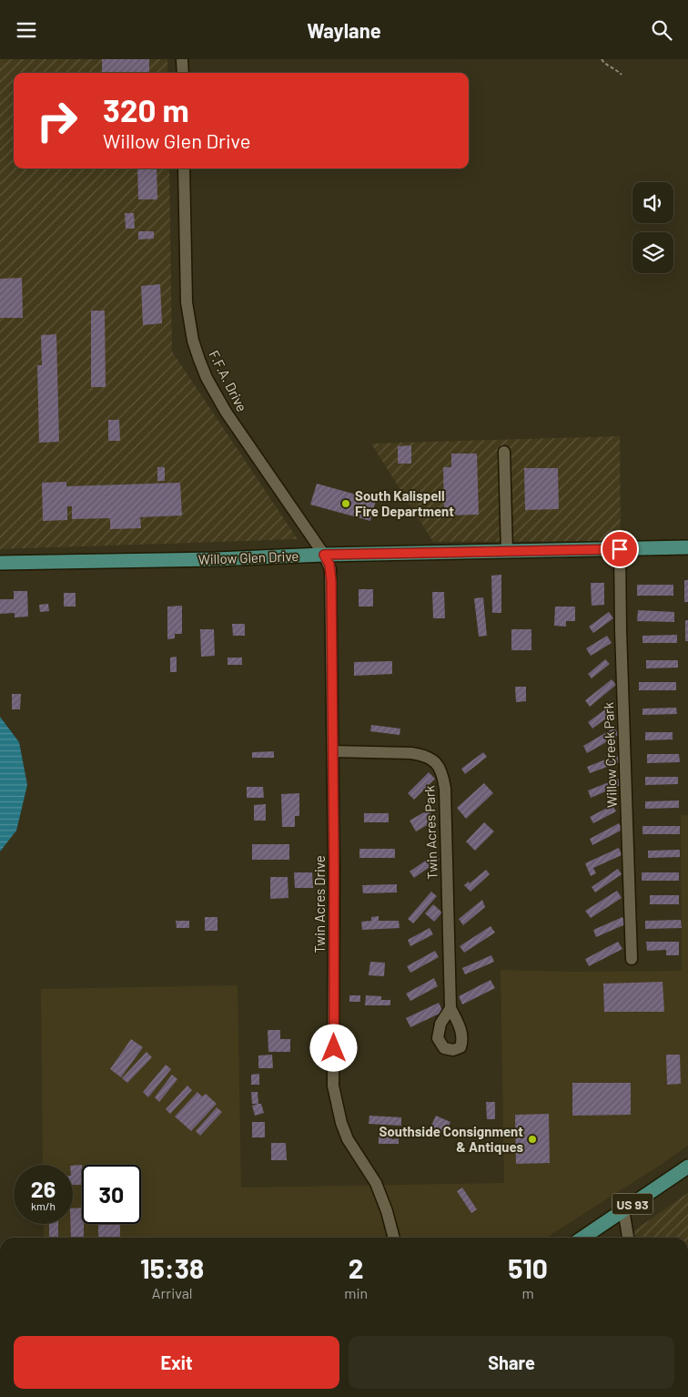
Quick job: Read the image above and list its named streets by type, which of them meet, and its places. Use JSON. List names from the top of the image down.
{
  "streets": {
    "main road": ["Willow Glen Drive", "US 93"],
    "street": [
      "F.F.A. Drive",
      "Willow Creek Park",
      "Twin Acres Park",
      "Twin Acres Drive"
    ]
  },
  "crossings": [
    ["F.F.A. Drive", "Willow Glen Drive"],
    ["F.F.A. Drive", "Twin Acres Drive"],
    ["Willow Glen Drive", "Willow Creek Park"],
    ["Willow Glen Drive", "Twin Acres Drive"],
    ["Twin Acres Park", "Twin Acres Drive"]
  ],
  "places": ["South Kalispell Fire Department", "Southside Consignment & Antiques"],
  "page": {
    "header": "Waylane",
    "turn": ["320 m", "Willow Glen Drive"],
    "speed": "26 km/h",
    "limit": "30",
    "eta": [
      "15:38",
      "Arrival",
      "2",
      "min",
      "510",
      "m"
    ],
    "buttons": ["Exit", "Share"]
  }
}
